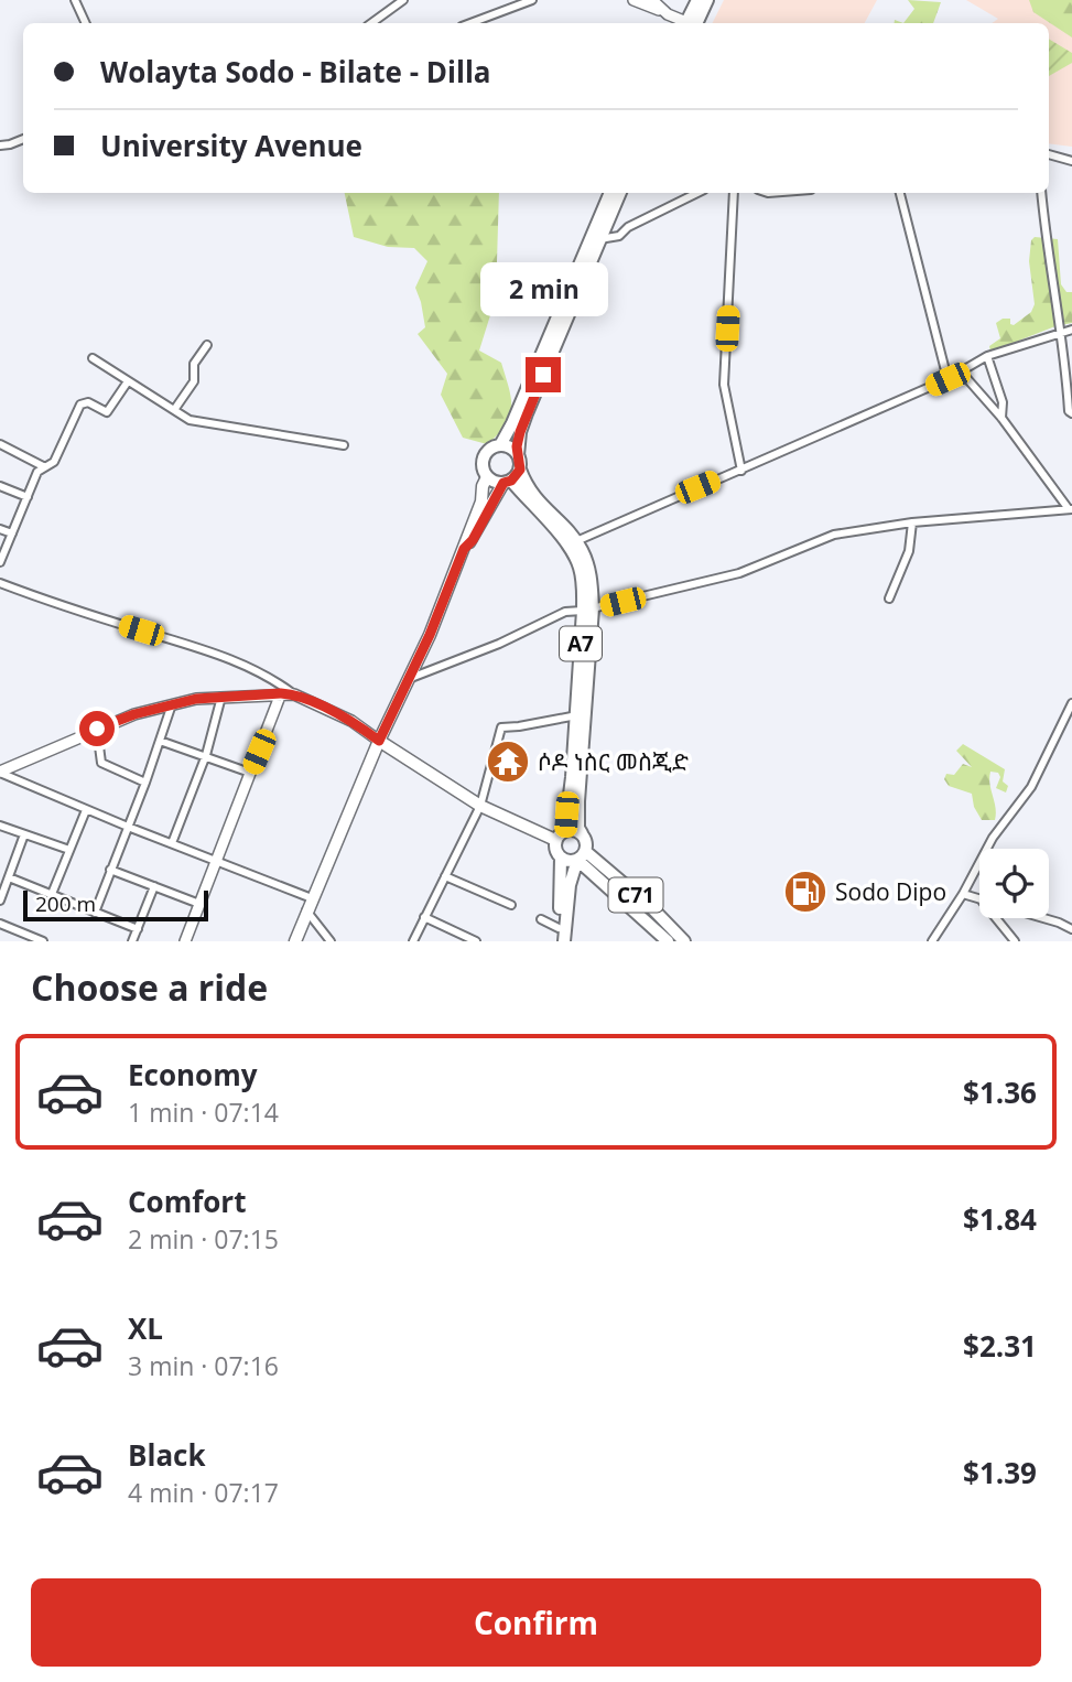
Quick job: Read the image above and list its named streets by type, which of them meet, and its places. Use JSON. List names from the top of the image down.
{
  "streets": {
    "highway": ["A7", "C71"]
  },
  "crossings": [
    ["A7", "C71"]
  ],
  "places": {
    "temple": ["ሶዶ ነስር መስጂድ"],
    "fuel station": ["Sodo Dipo"]
  },
  "scale_bar": "200 m",
  "page": {
    "banner": ["Wolayta Sodo - Bilate - Dilla", "University Avenue"],
    "bubble": "2 min",
    "scale": "200 m",
    "heading": "Choose a ride",
    "list": [
      {
        "name": "Economy",
        "note": "1 min · 07:14",
        "value": "$1.36"
      },
      {
        "name": "Comfort",
        "note": "2 min · 07:15",
        "value": "$1.84"
      },
      {
        "name": "XL",
        "note": "3 min · 07:16",
        "value": "$2.31"
      },
      {
        "name": "Black",
        "note": "4 min · 07:17",
        "value": "$1.39"
      }
    ],
    "buttons": "Confirm"
  }
}
